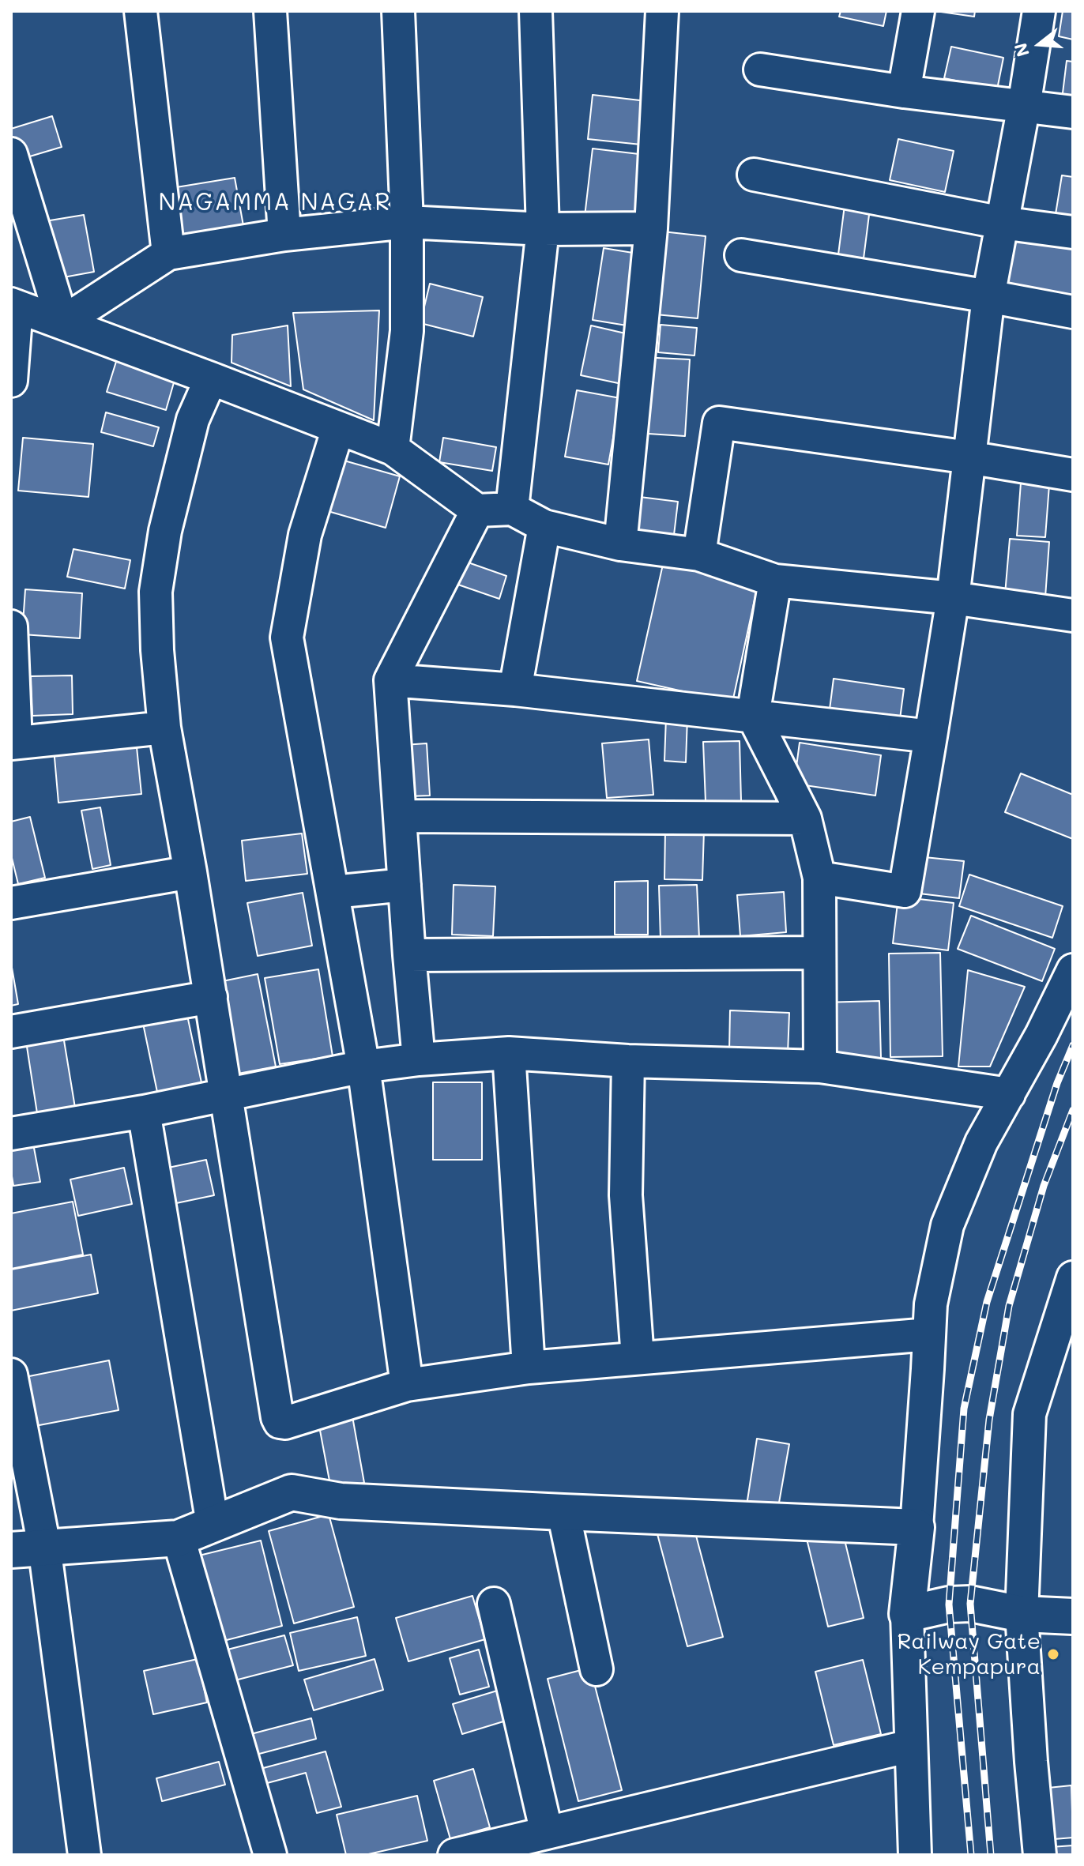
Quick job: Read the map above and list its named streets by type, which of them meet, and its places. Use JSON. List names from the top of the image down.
{
  "districts": ["NAGAMMA NAGAR"],
  "places": ["Railway Gate Kempapura"],
  "north": "left"
}
